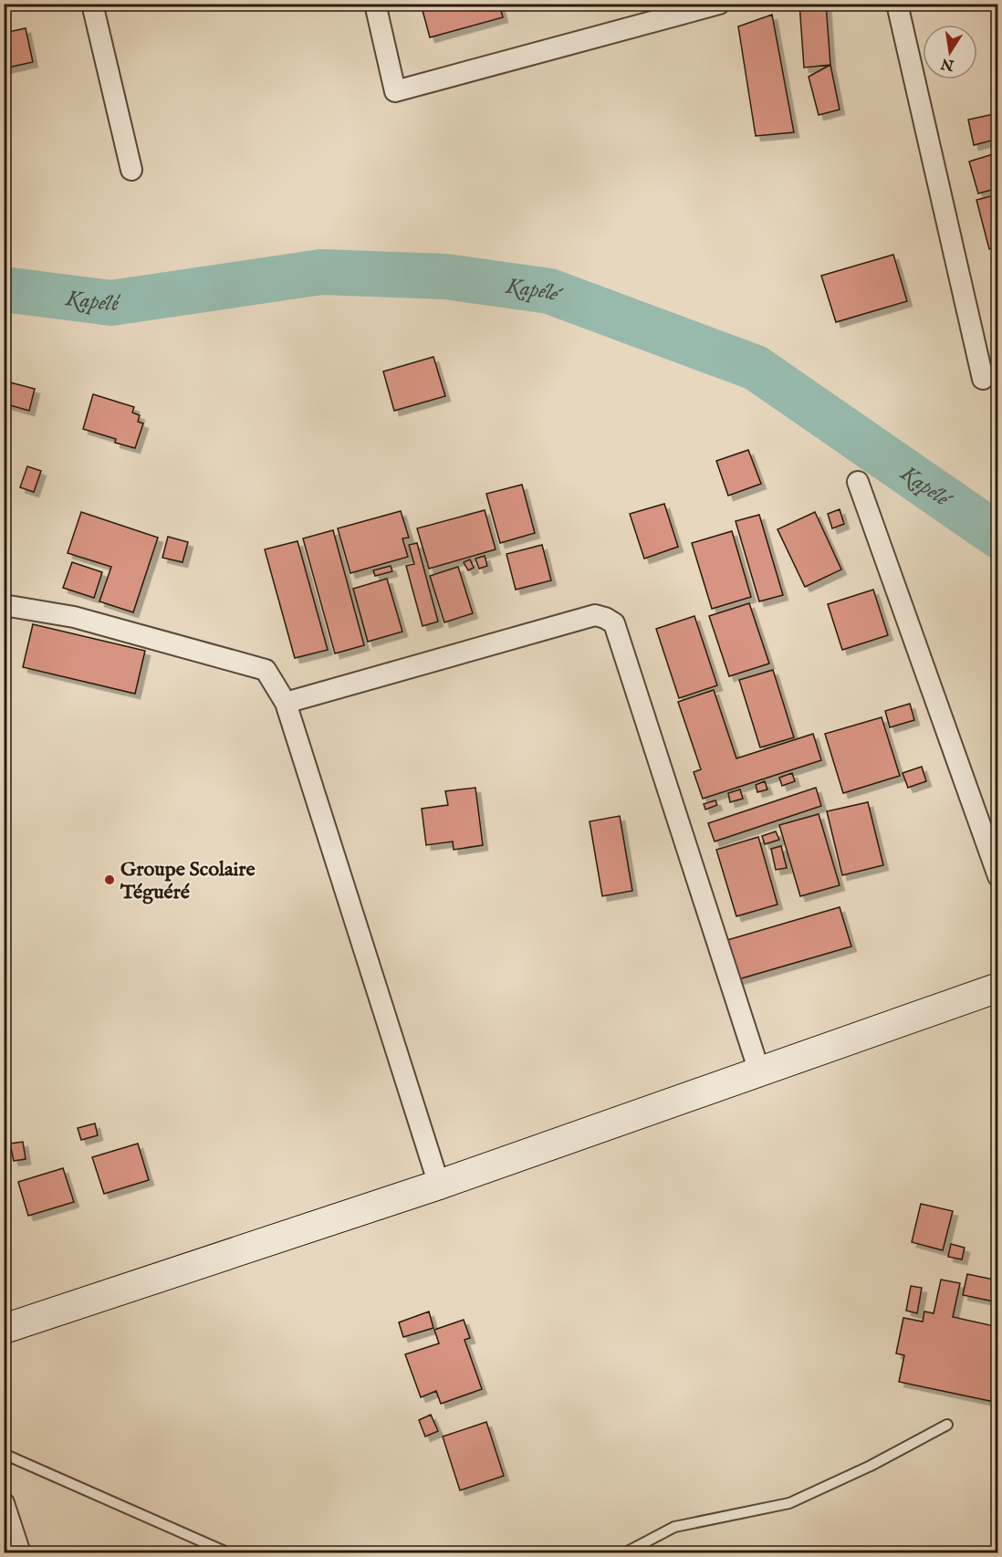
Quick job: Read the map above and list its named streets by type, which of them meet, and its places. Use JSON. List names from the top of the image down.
{
  "water": ["Kapélé"],
  "places": ["Groupe Scolaire Téguéré"],
  "north": "bottom"
}
